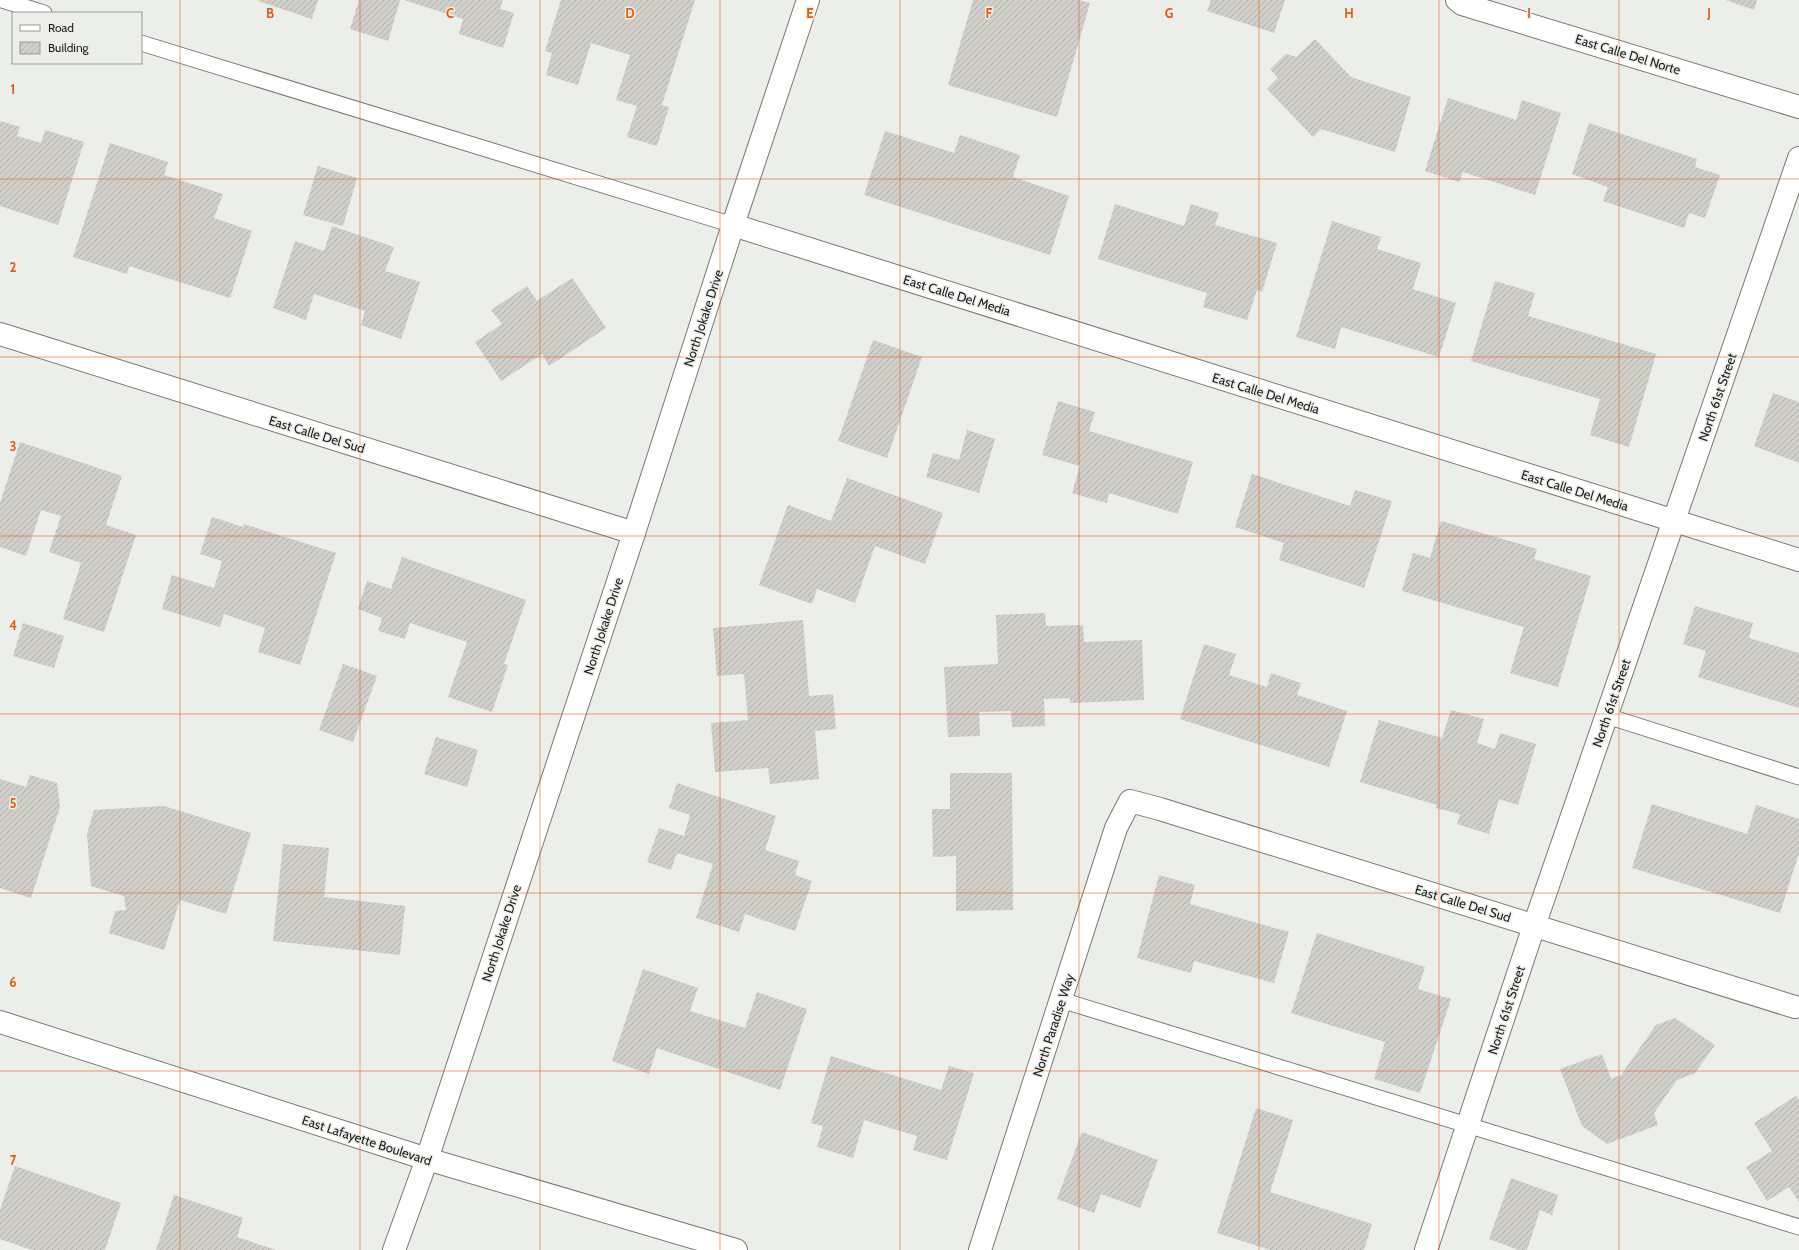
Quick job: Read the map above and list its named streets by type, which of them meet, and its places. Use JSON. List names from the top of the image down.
{
  "streets": {
    "street": [
      "East Calle Del Norte",
      "East Calle Del Media",
      "North Jokake Drive",
      "North 61st Street",
      "East Calle Del Sud",
      "North Paradise Way",
      "East Lafayette Boulevard"
    ]
  },
  "crossings": [
    ["East Calle Del Media", "North Jokake Drive"],
    ["East Calle Del Media", "North 61st Street"],
    ["North Jokake Drive", "East Calle Del Sud"],
    ["North Jokake Drive", "East Lafayette Boulevard"],
    ["North 61st Street", "East Calle Del Sud"],
    ["East Calle Del Sud", "North Paradise Way"]
  ],
  "legend": ["Road", "Building"],
  "grid": {
    "columns": [
      "B",
      "C",
      "D",
      "E",
      "F",
      "G",
      "H",
      "I",
      "J"
    ],
    "rows": [
      "1",
      "2",
      "3",
      "4",
      "5",
      "6",
      "7"
    ]
  }
}
